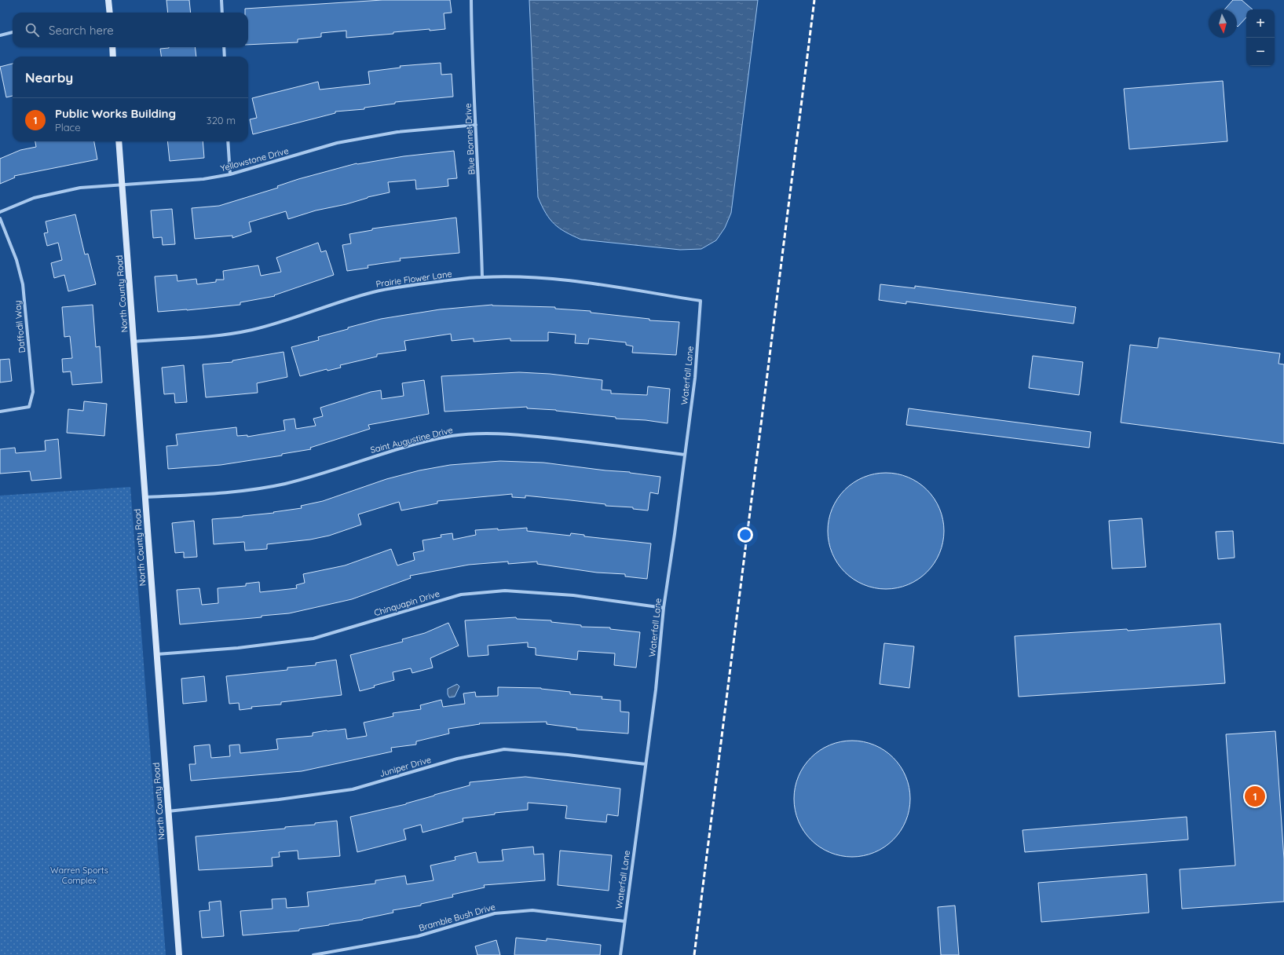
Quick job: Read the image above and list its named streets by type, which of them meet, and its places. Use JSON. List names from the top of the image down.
{
  "streets": {
    "street": [
      "Blue Bonnet Drive",
      "Yellowstone Drive",
      "Prairie Flower Lane",
      "North County Road",
      "Daffodil Way",
      "Waterfall Lane",
      "Saint Augustine Drive",
      "Chinquapin Drive",
      "Juniper Drive",
      "Bramble Bush Drive"
    ]
  },
  "crossings": [
    ["Blue Bonnet Drive", "Yellowstone Drive"],
    ["Blue Bonnet Drive", "Prairie Flower Lane"],
    ["Yellowstone Drive", "North County Road"],
    ["Prairie Flower Lane", "North County Road"],
    ["Prairie Flower Lane", "Waterfall Lane"],
    ["North County Road", "Saint Augustine Drive"],
    ["North County Road", "Chinquapin Drive"],
    ["North County Road", "Juniper Drive"],
    ["Waterfall Lane", "Saint Augustine Drive"],
    ["Waterfall Lane", "Chinquapin Drive"],
    ["Waterfall Lane", "Juniper Drive"],
    ["Waterfall Lane", "Bramble Bush Drive"]
  ],
  "parks": ["Warren Sports Complex"],
  "north": "bottom",
  "page": {
    "map_buttons": ["+", "−"],
    "search": "Search here",
    "heading": "Nearby",
    "list": [
      {
        "mark": "1",
        "name": "Public Works Building",
        "note": "Place",
        "value": "320 m"
      }
    ],
    "pins": "1"
  }
}
